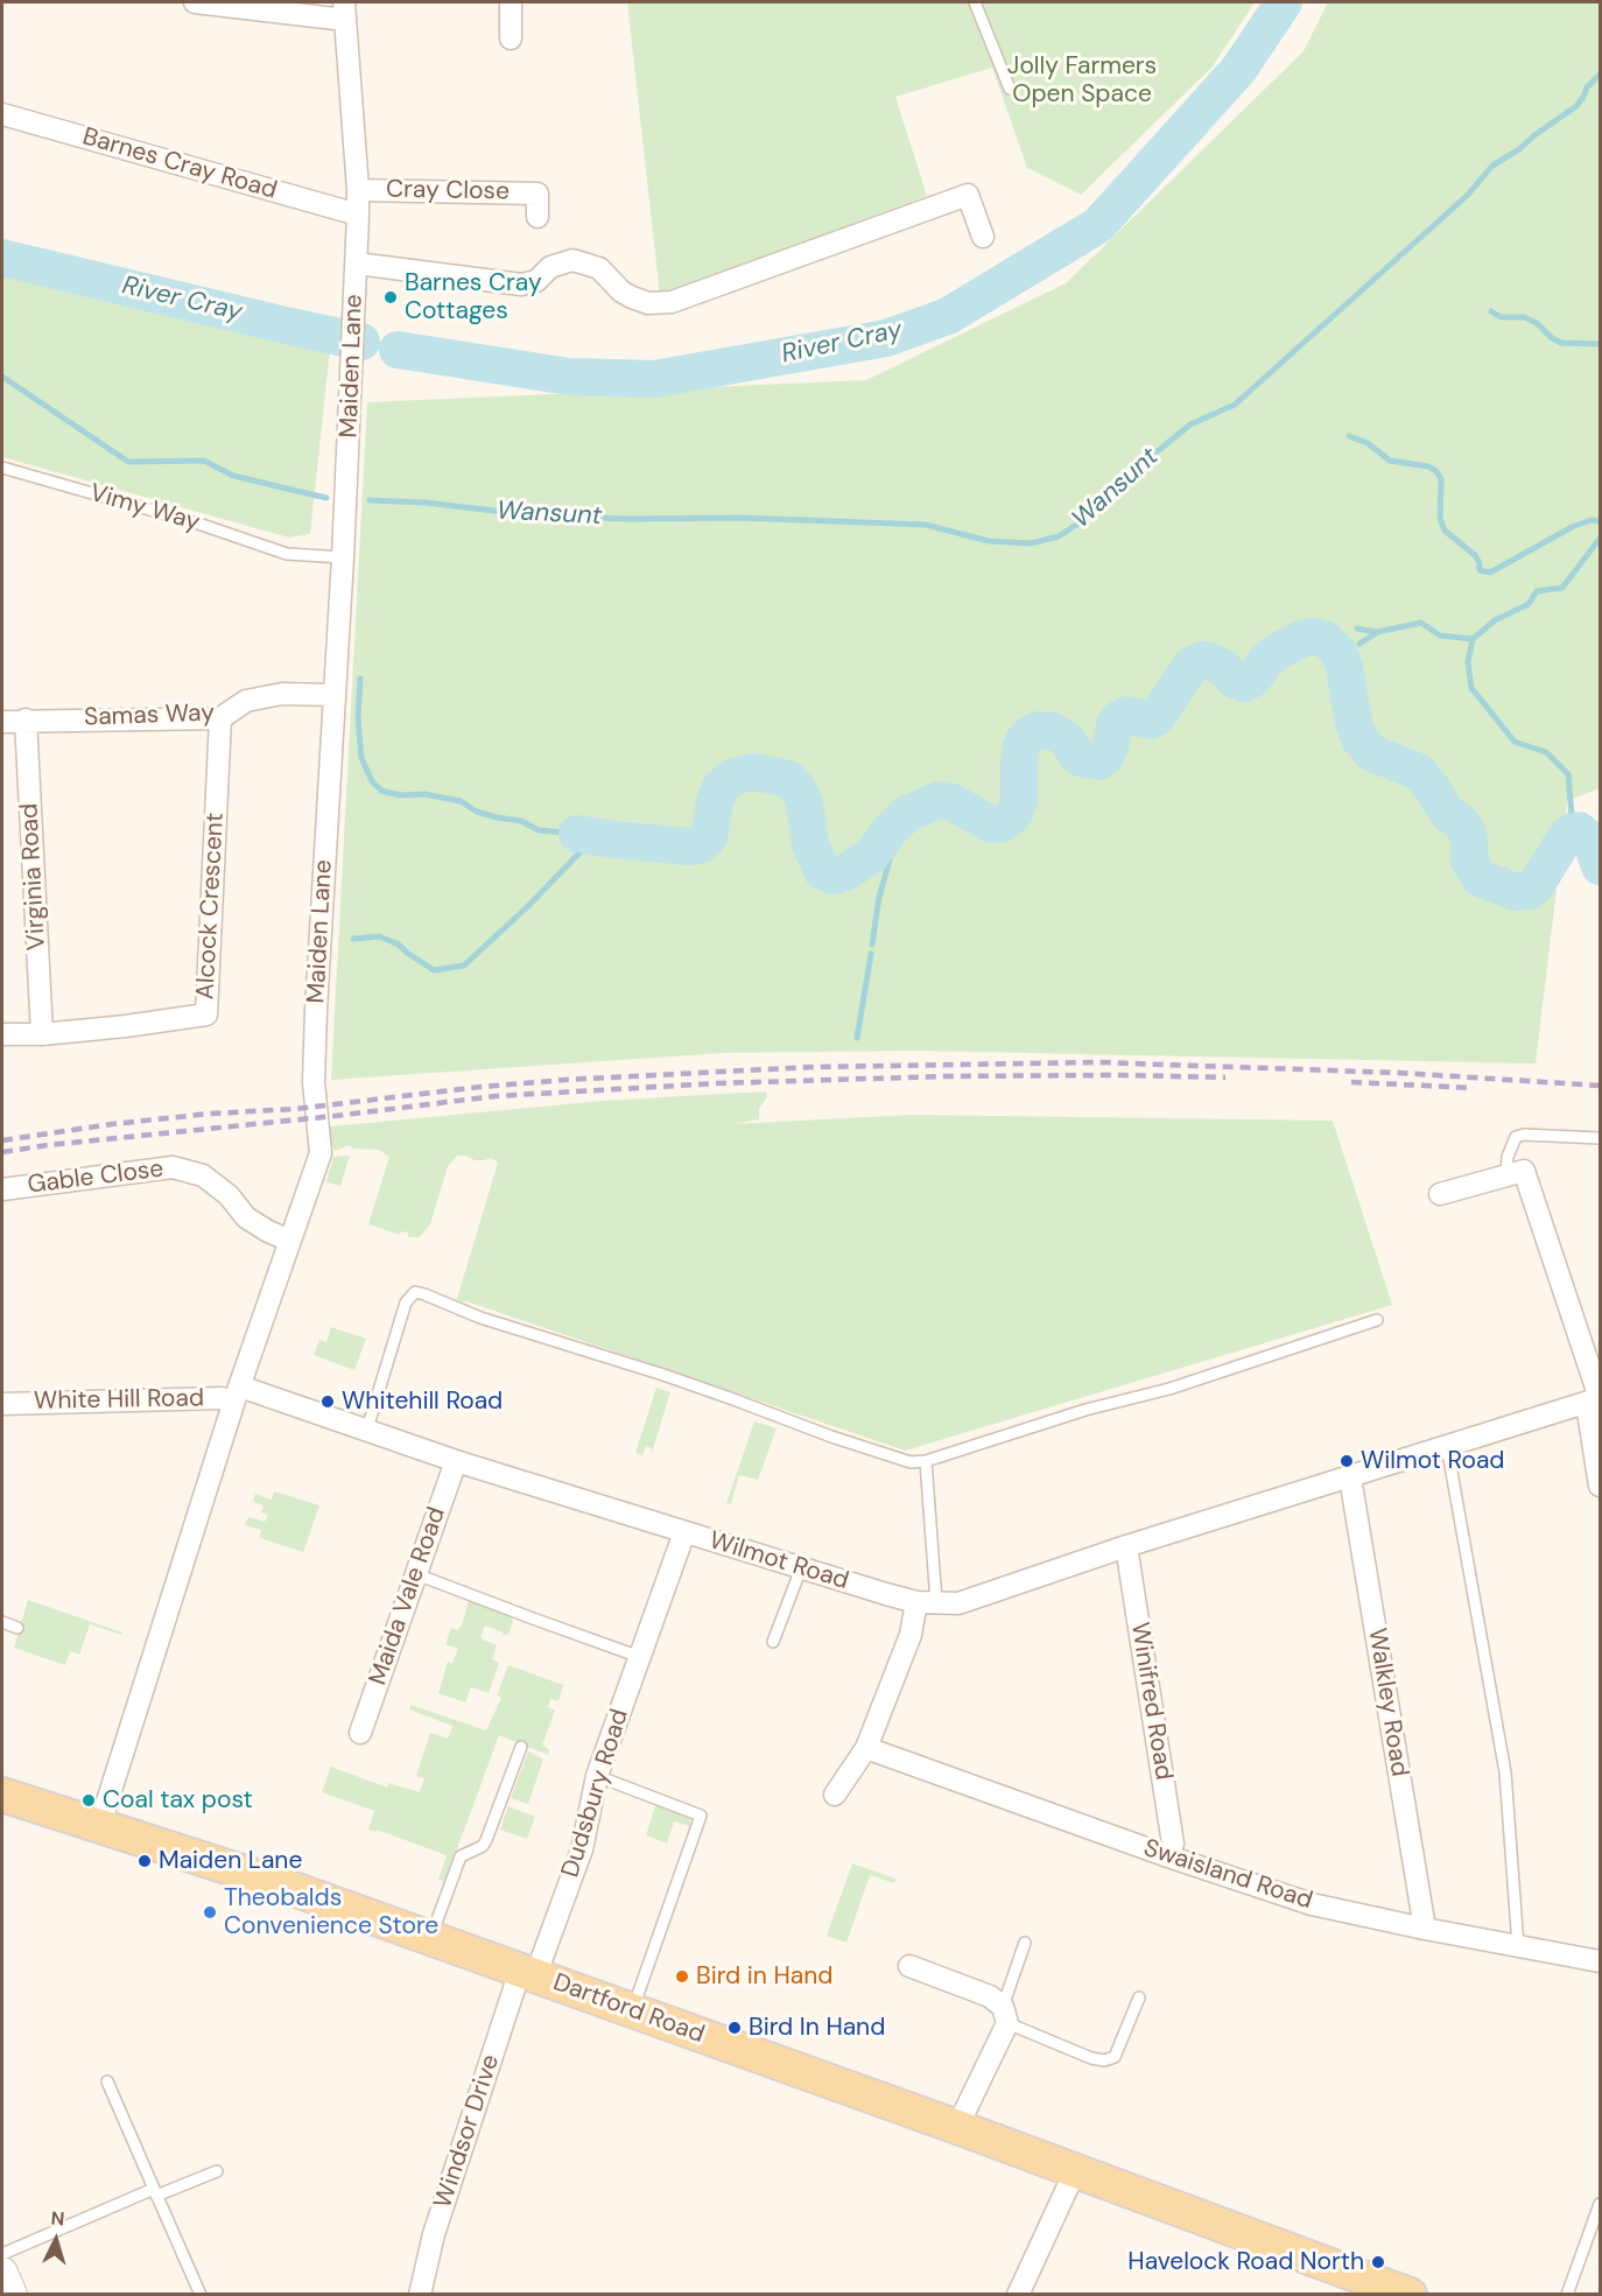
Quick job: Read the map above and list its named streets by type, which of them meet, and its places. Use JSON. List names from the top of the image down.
{
  "streets": {
    "main road": ["Dartford Road"],
    "street": [
      "Barnes Cray Road",
      "Cray Close",
      "Maiden Lane",
      "Samas Way",
      "Virginia Road",
      "Alcock Crescent",
      "Gable Close",
      "White Hill Road",
      "Wilmot Road",
      "Maida Vale Road",
      "Winifred Road",
      "Walkley Road",
      "Dudsbury Road",
      "Swaisland Road",
      "Windsor Drive"
    ],
    "lane": ["Vimy Way"]
  },
  "crossings": [
    ["Barnes Cray Road", "Maiden Lane"],
    ["Cray Close", "Maiden Lane"],
    ["Maiden Lane", "Vimy Way"],
    ["Maiden Lane", "Samas Way"],
    ["Maiden Lane", "Gable Close"],
    ["Maiden Lane", "White Hill Road"],
    ["Maiden Lane", "Wilmot Road"],
    ["Maiden Lane", "Dartford Road"],
    ["Samas Way", "Virginia Road"],
    ["Samas Way", "Alcock Crescent"],
    ["Virginia Road", "Alcock Crescent"],
    ["White Hill Road", "Wilmot Road"],
    ["Wilmot Road", "Maida Vale Road"],
    ["Wilmot Road", "Winifred Road"],
    ["Wilmot Road", "Walkley Road"],
    ["Wilmot Road", "Dudsbury Road"],
    ["Winifred Road", "Swaisland Road"],
    ["Walkley Road", "Swaisland Road"],
    ["Dudsbury Road", "Dartford Road"],
    ["Dudsbury Road", "Windsor Drive"],
    ["Dartford Road", "Windsor Drive"]
  ],
  "water": ["River Cray", "Wansunt"],
  "parks": ["Jolly Farmers Open Space"],
  "places": [
    "Barnes Cray Cottages",
    "Whitehill Road",
    "Wilmot Road",
    "Coal tax post",
    "Maiden Lane",
    "Theobalds Convenience Store",
    "Bird in Hand",
    "Bird In Hand",
    "Havelock Road North"
  ],
  "north": "top"
}
